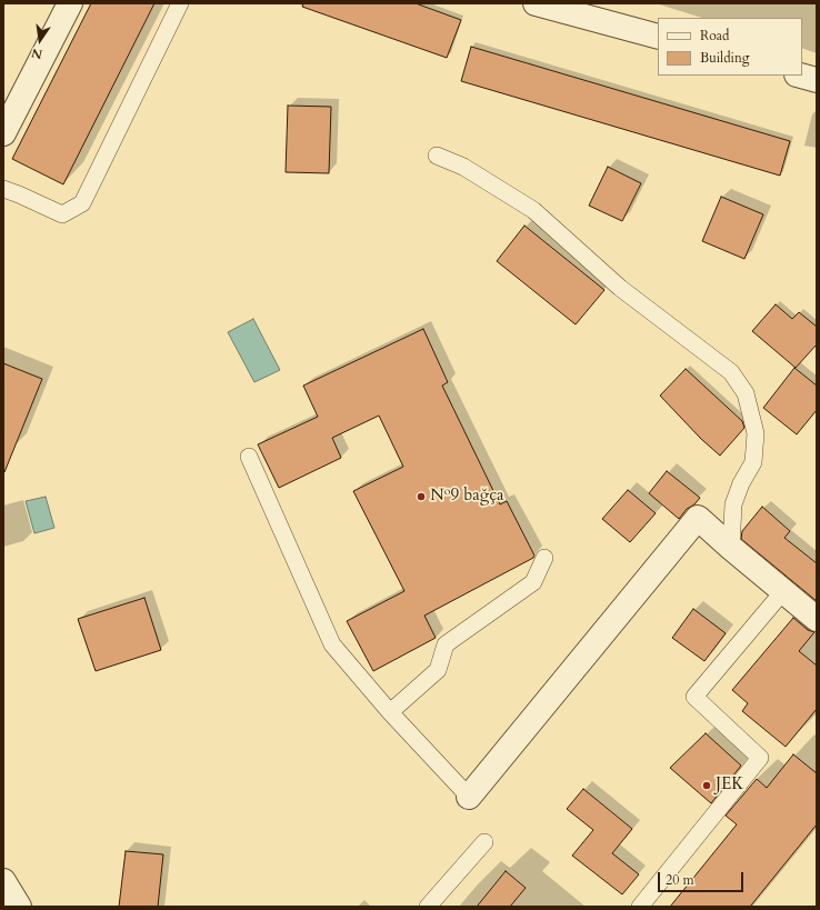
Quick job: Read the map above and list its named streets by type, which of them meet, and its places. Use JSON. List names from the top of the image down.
{
  "places": ["№9 bağça", "JEK"],
  "legend": ["Road", "Building"],
  "scale_bar": "20 m",
  "north": "bottom"
}
